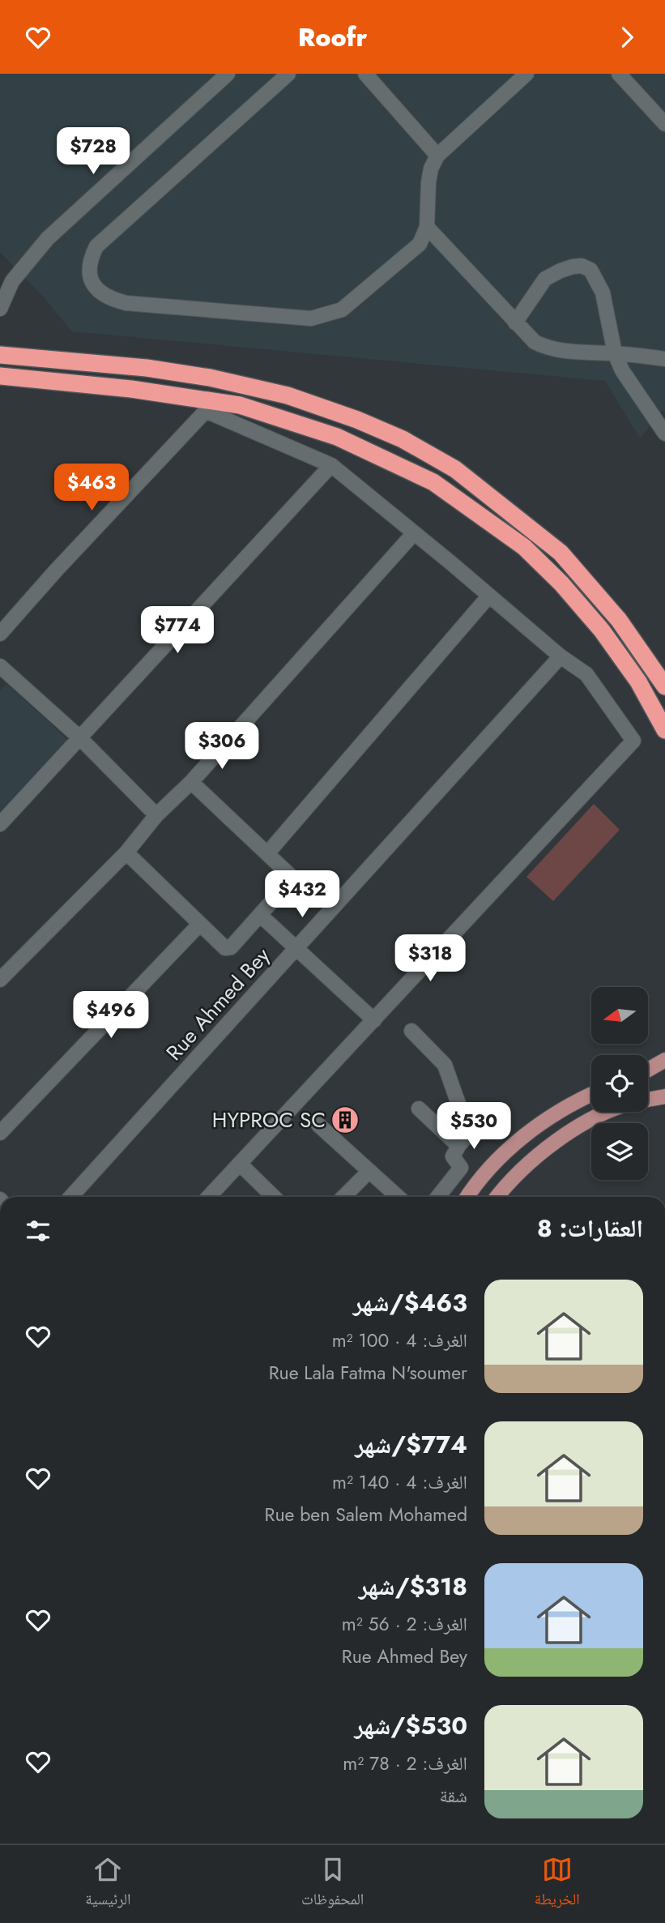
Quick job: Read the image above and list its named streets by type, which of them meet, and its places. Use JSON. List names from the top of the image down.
{
  "streets": {
    "street": ["Rue Ahmed Bey"]
  },
  "places": {
    "building": ["HYPROC SC"]
  },
  "north": "left",
  "page": {
    "header": "Roofr",
    "price": [
      "$728",
      "$463",
      "$774",
      "$306",
      "$432",
      "$318",
      "$496",
      "$530"
    ],
    "heading": "العقارات: 8",
    "list": [
      {
        "name": "$463/شهر",
        "note": "الغرف: 4 · 100 m² · Rue Lala Fatma N'soumer"
      },
      {
        "name": "$774/شهر",
        "note": "الغرف: 4 · 140 m² · Rue ben Salem Mohamed"
      },
      {
        "name": "$318/شهر",
        "note": "الغرف: 2 · 56 m² · Rue Ahmed Bey"
      },
      {
        "name": "$530/شهر",
        "note": "الغرف: 2 · 78 m² · شقة"
      }
    ],
    "tabs": ["الخريطة", "المحفوظات", "الرئيسية"]
  }
}
